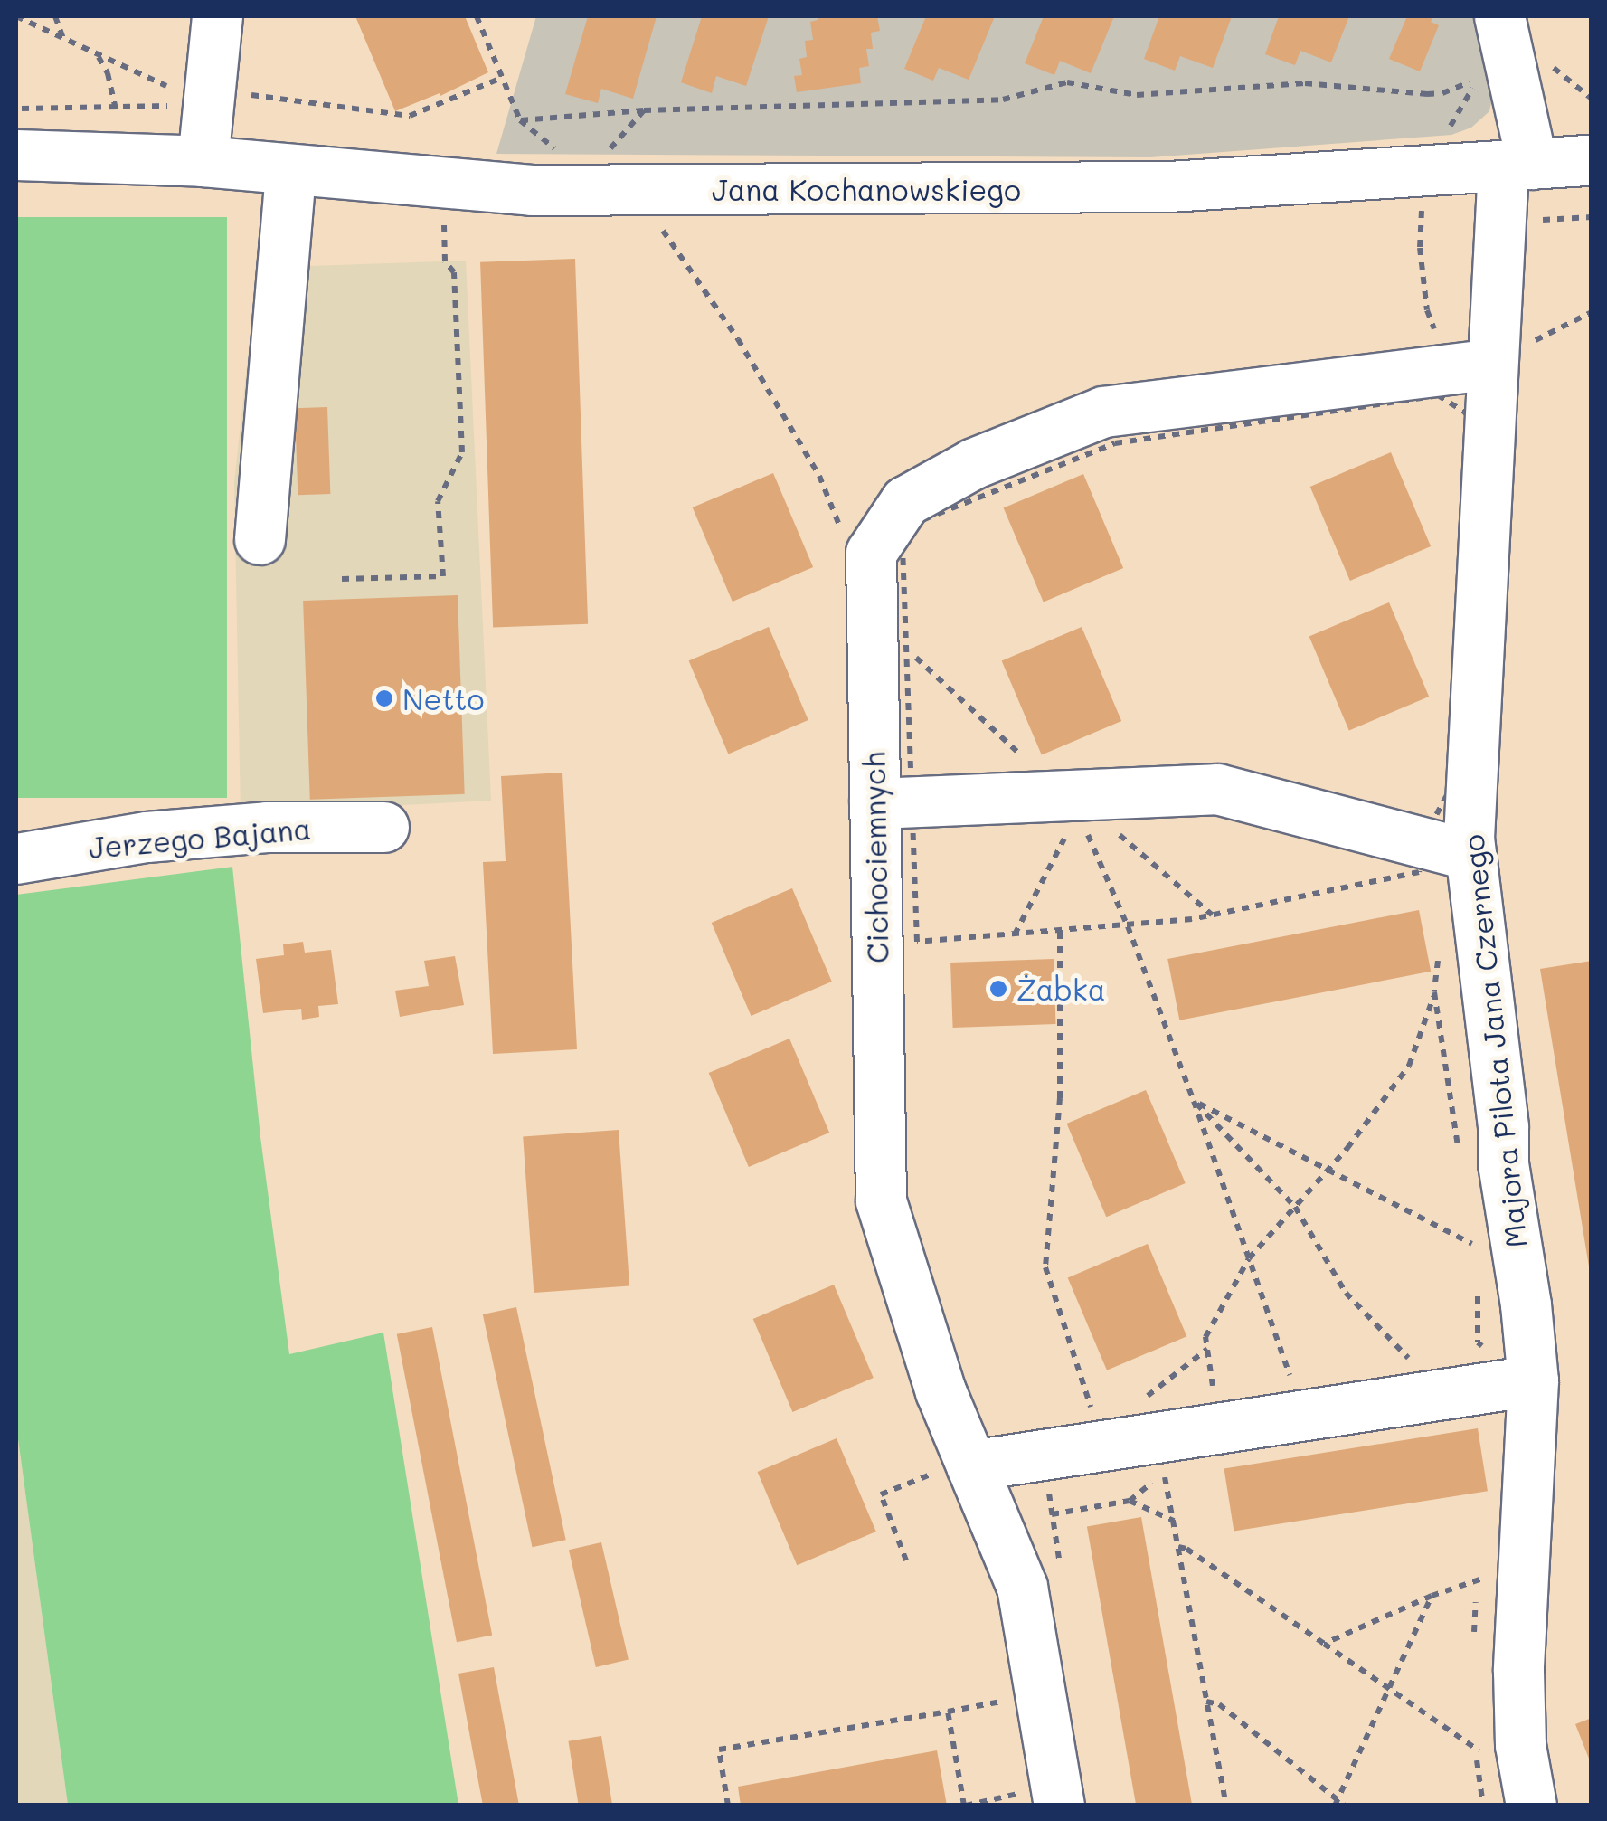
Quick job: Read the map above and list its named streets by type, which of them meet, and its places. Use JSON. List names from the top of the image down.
{
  "streets": {
    "street": [
      "Jana Kochanowskiego",
      "Jerzego Bajana",
      "Cichociemnych",
      "Majora Pilota Jana Czernego"
    ]
  },
  "crossings": [
    ["Jana Kochanowskiego", "Majora Pilota Jana Czernego"]
  ],
  "places": ["Netto", "Żabka"]
}
